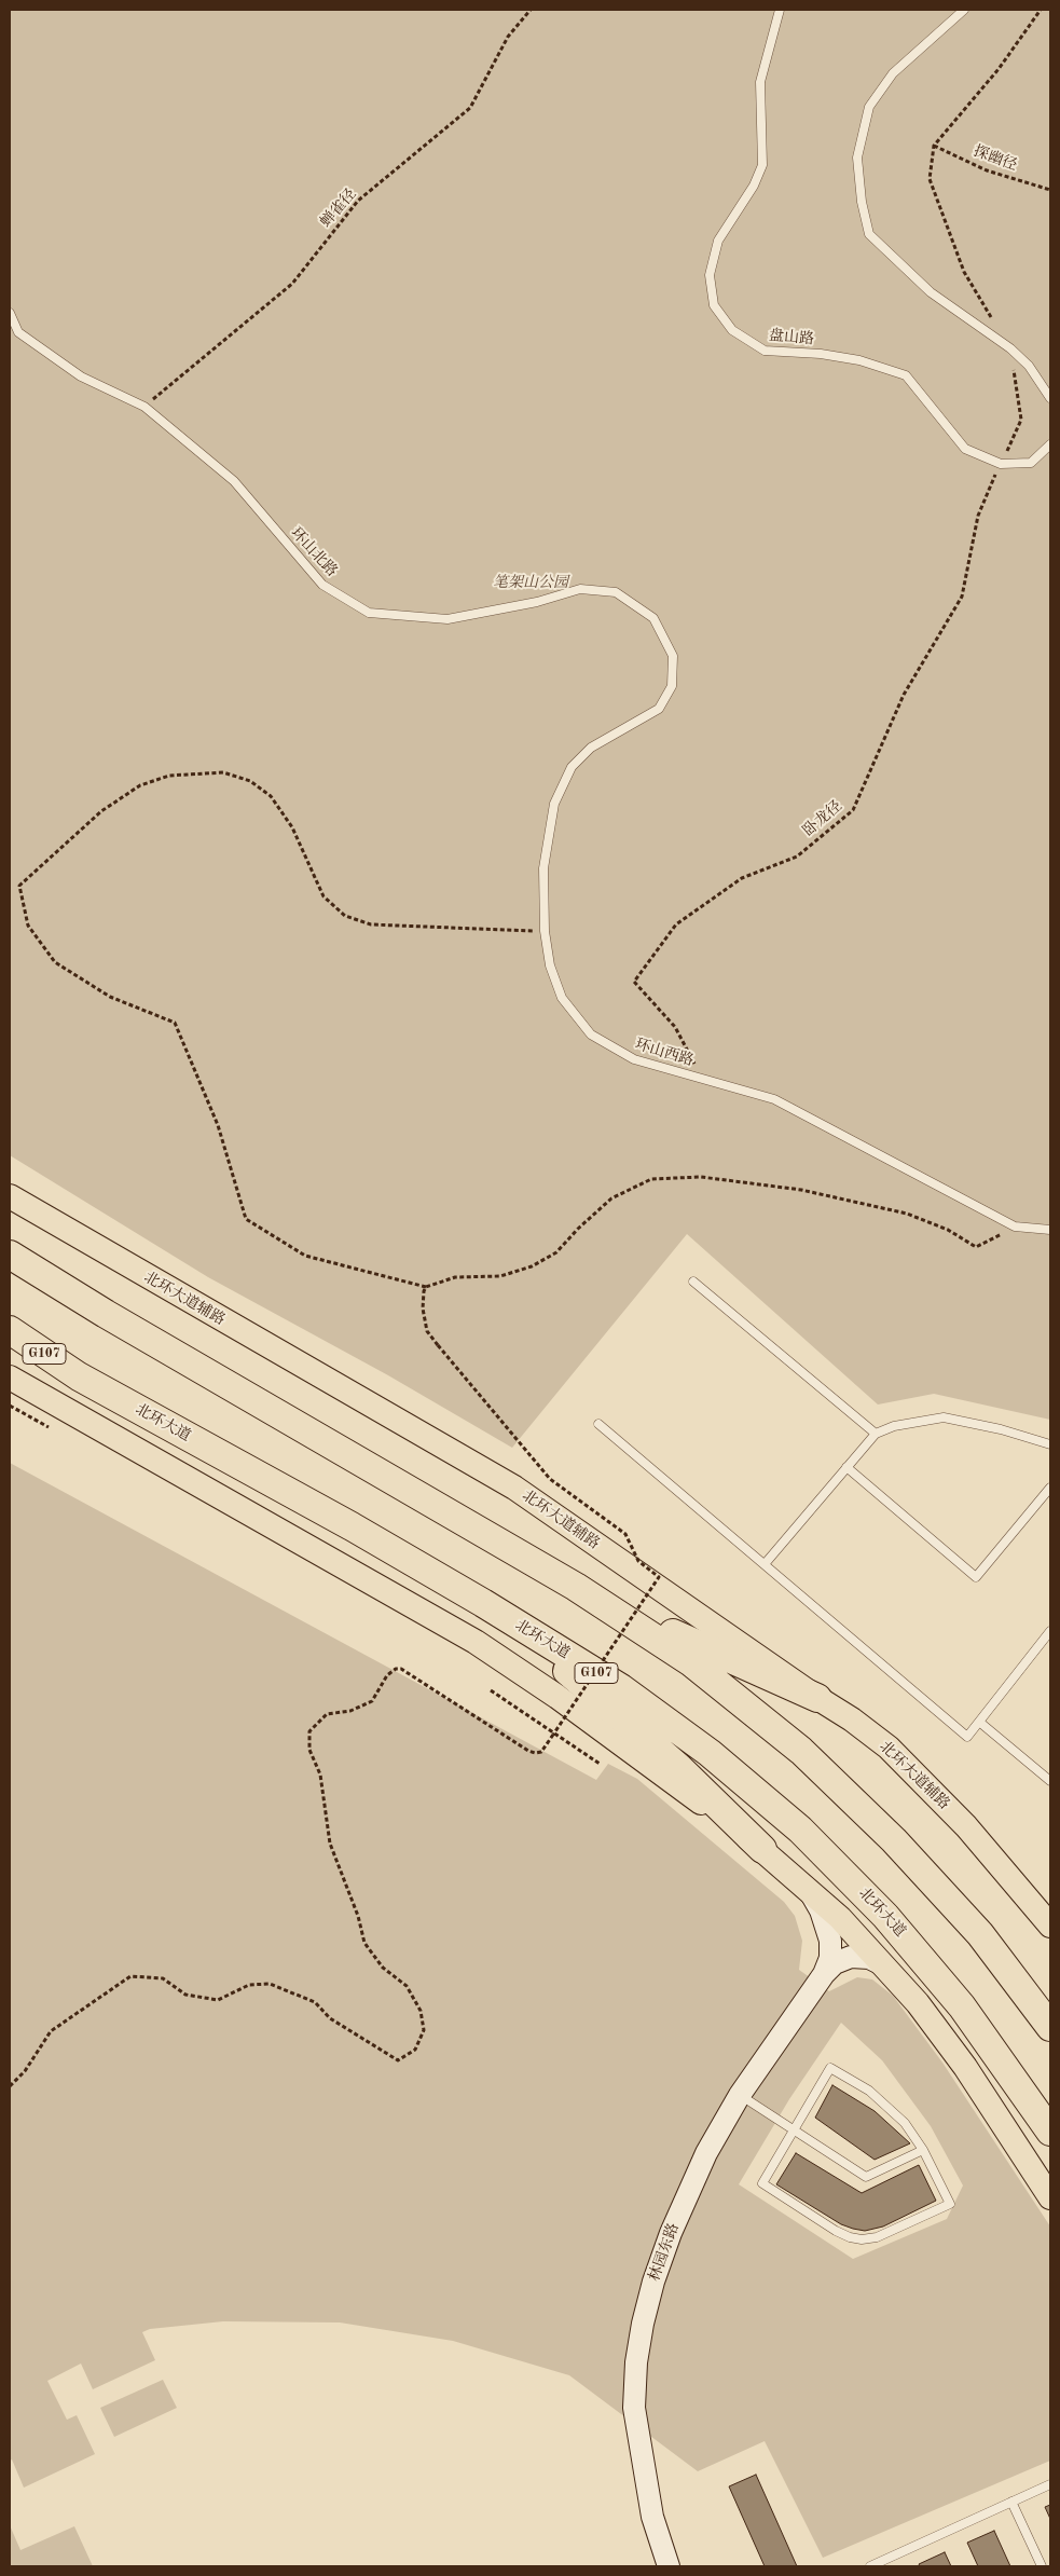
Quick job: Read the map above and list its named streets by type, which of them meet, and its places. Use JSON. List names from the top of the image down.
{
  "streets": {
    "highway": ["G107", "北环大道"],
    "main road": ["北环大道辅路"],
    "street": ["林园东路"],
    "lane": ["盘山路", "环山北路", "环山西路"],
    "path": ["探幽径", "蝉雀径", "卧龙径"]
  },
  "crossings": [
    ["蝉雀径", "环山北路"],
    ["盘山路", "卧龙径"],
    ["环山北路", "环山西路"],
    ["卧龙径", "环山西路"]
  ],
  "parks": ["笔架山公园"]
}
